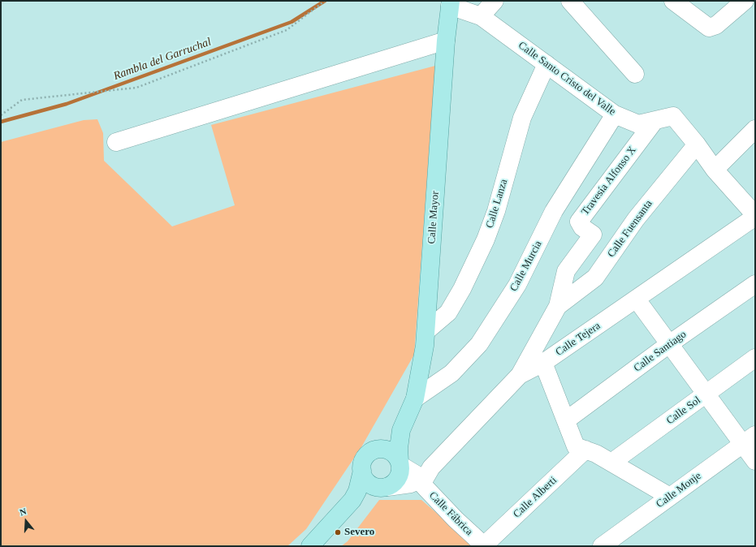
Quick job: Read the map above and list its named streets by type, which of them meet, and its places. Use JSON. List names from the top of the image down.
{
  "streets": {
    "main road": ["Calle Mayor"],
    "street": [
      "Calle Santo Cristo del Valle",
      "Travesía Alfonso X",
      "Calle Lanza",
      "Calle Fuensanta",
      "Calle Murcia",
      "Calle Tejera",
      "Calle Santiago",
      "Calle Sol",
      "Calle Monje",
      "Calle Alberti",
      "Calle Fábrica"
    ]
  },
  "crossings": [
    ["Calle Santo Cristo del Valle", "Travesía Alfonso X"],
    ["Calle Santo Cristo del Valle", "Calle Lanza"],
    ["Calle Santo Cristo del Valle", "Calle Mayor"],
    ["Calle Santo Cristo del Valle", "Calle Fuensanta"],
    ["Calle Santo Cristo del Valle", "Calle Murcia"],
    ["Travesía Alfonso X", "Calle Fuensanta"],
    ["Travesía Alfonso X", "Calle Tejera"],
    ["Calle Lanza", "Calle Mayor"],
    ["Calle Mayor", "Calle Murcia"],
    ["Calle Mayor", "Calle Fábrica"],
    ["Calle Tejera", "Calle Fábrica"],
    ["Calle Alberti", "Calle Fábrica"]
  ],
  "water": ["Rambla del Garruchal"],
  "places": ["Severo"],
  "north": "top"
}
